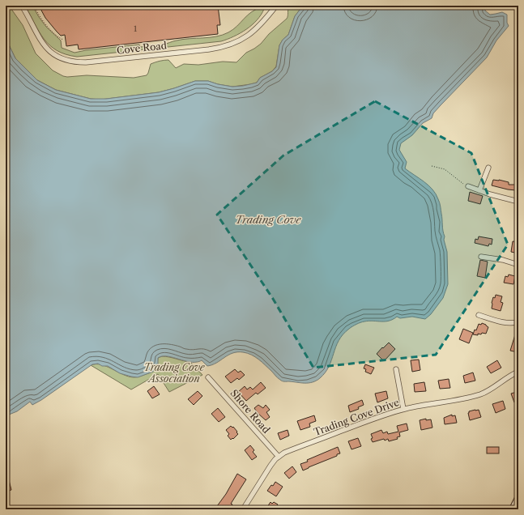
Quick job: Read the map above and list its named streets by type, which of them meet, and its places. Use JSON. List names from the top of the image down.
{
  "streets": {
    "street": ["Cove Road", "Shore Road", "Trading Cove Drive"]
  },
  "crossings": [
    ["Shore Road", "Trading Cove Drive"]
  ],
  "water": ["Trading Cove"],
  "parks": ["Trading Cove Association"],
  "house_numbers": ["1"]
}
